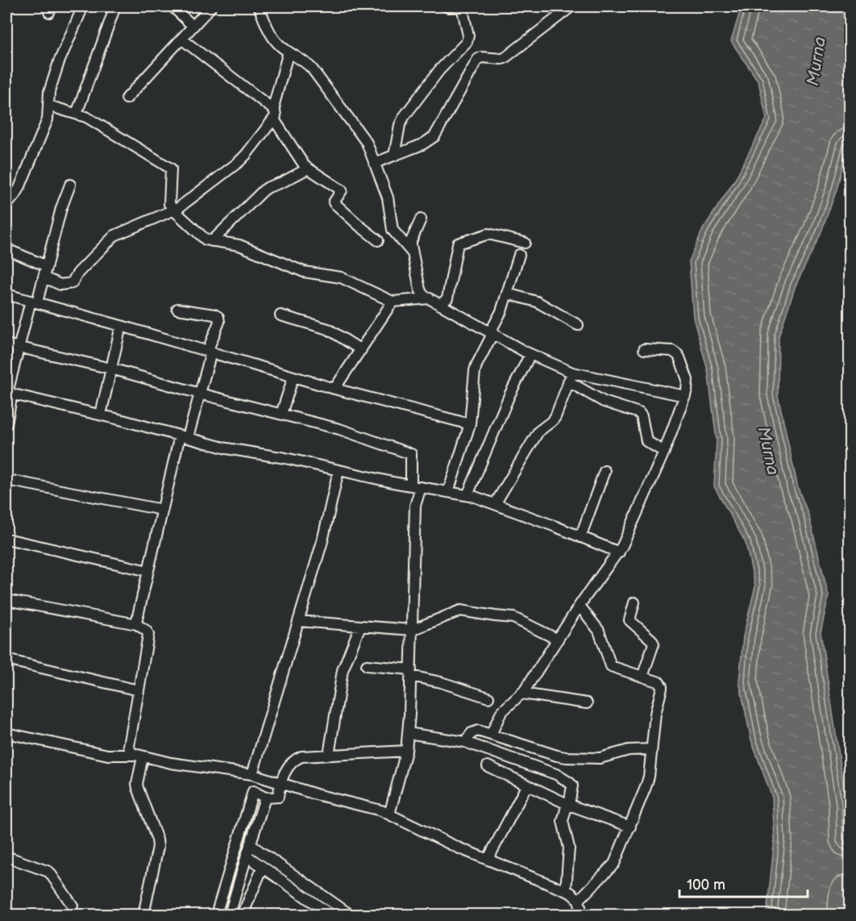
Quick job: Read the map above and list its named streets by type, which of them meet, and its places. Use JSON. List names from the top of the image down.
{
  "water": ["Murna"],
  "scale_bar": "100 m"
}
